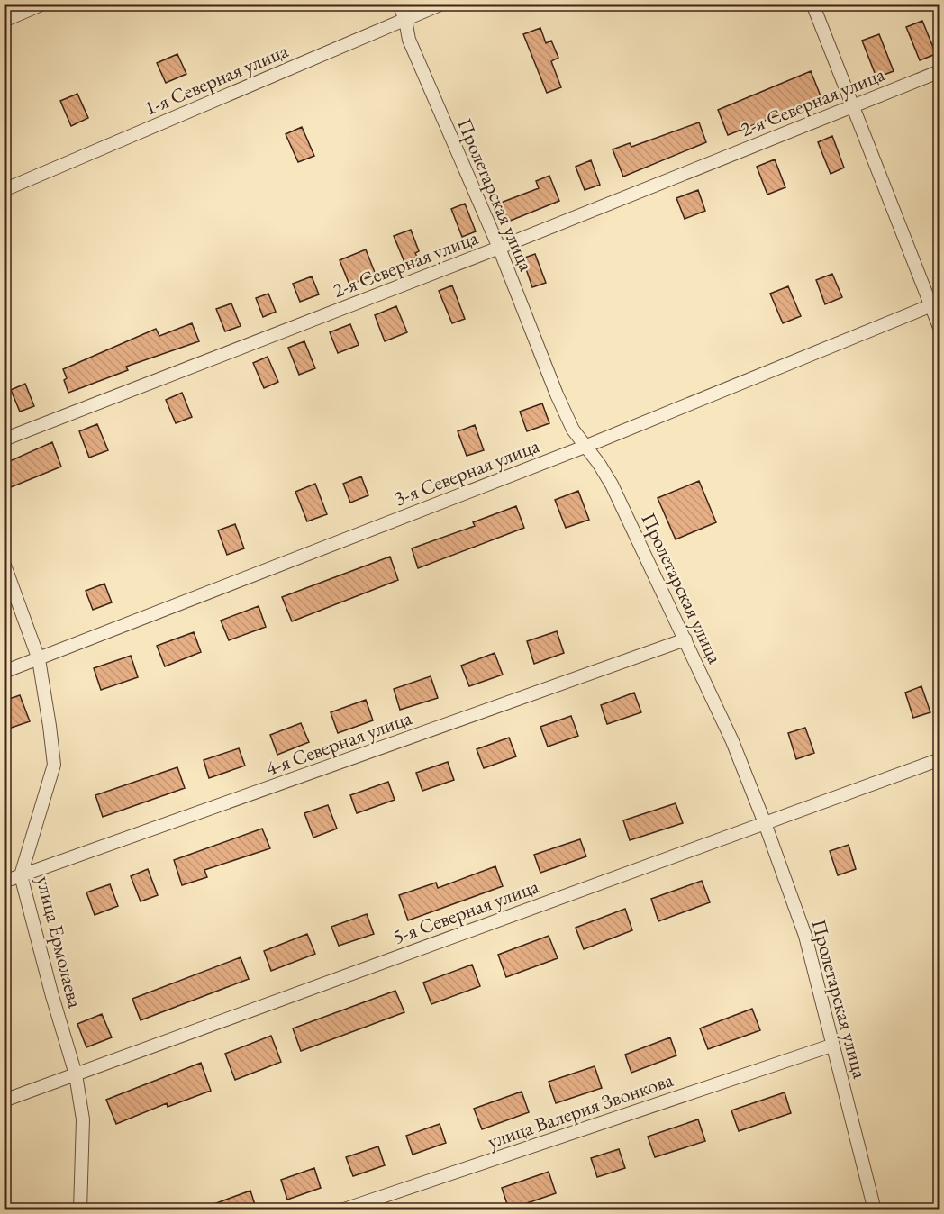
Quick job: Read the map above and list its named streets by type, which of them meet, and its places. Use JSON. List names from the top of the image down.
{
  "streets": {
    "street": [
      "1-я Северная улица",
      "2-я Северная улица",
      "Пролетарская улица",
      "3-я Северная улица",
      "4-я Северная улица",
      "5-я Северная улица",
      "улица Ермолаева",
      "улица Валерия Звонкова"
    ]
  },
  "crossings": [
    ["1-я Северная улица", "Пролетарская улица"],
    ["2-я Северная улица", "Пролетарская улица"],
    ["Пролетарская улица", "3-я Северная улица"],
    ["Пролетарская улица", "4-я Северная улица"],
    ["Пролетарская улица", "5-я Северная улица"],
    ["Пролетарская улица", "улица Валерия Звонкова"],
    ["3-я Северная улица", "улица Ермолаева"],
    ["4-я Северная улица", "улица Ермолаева"],
    ["5-я Северная улица", "улица Ермолаева"]
  ]
}
